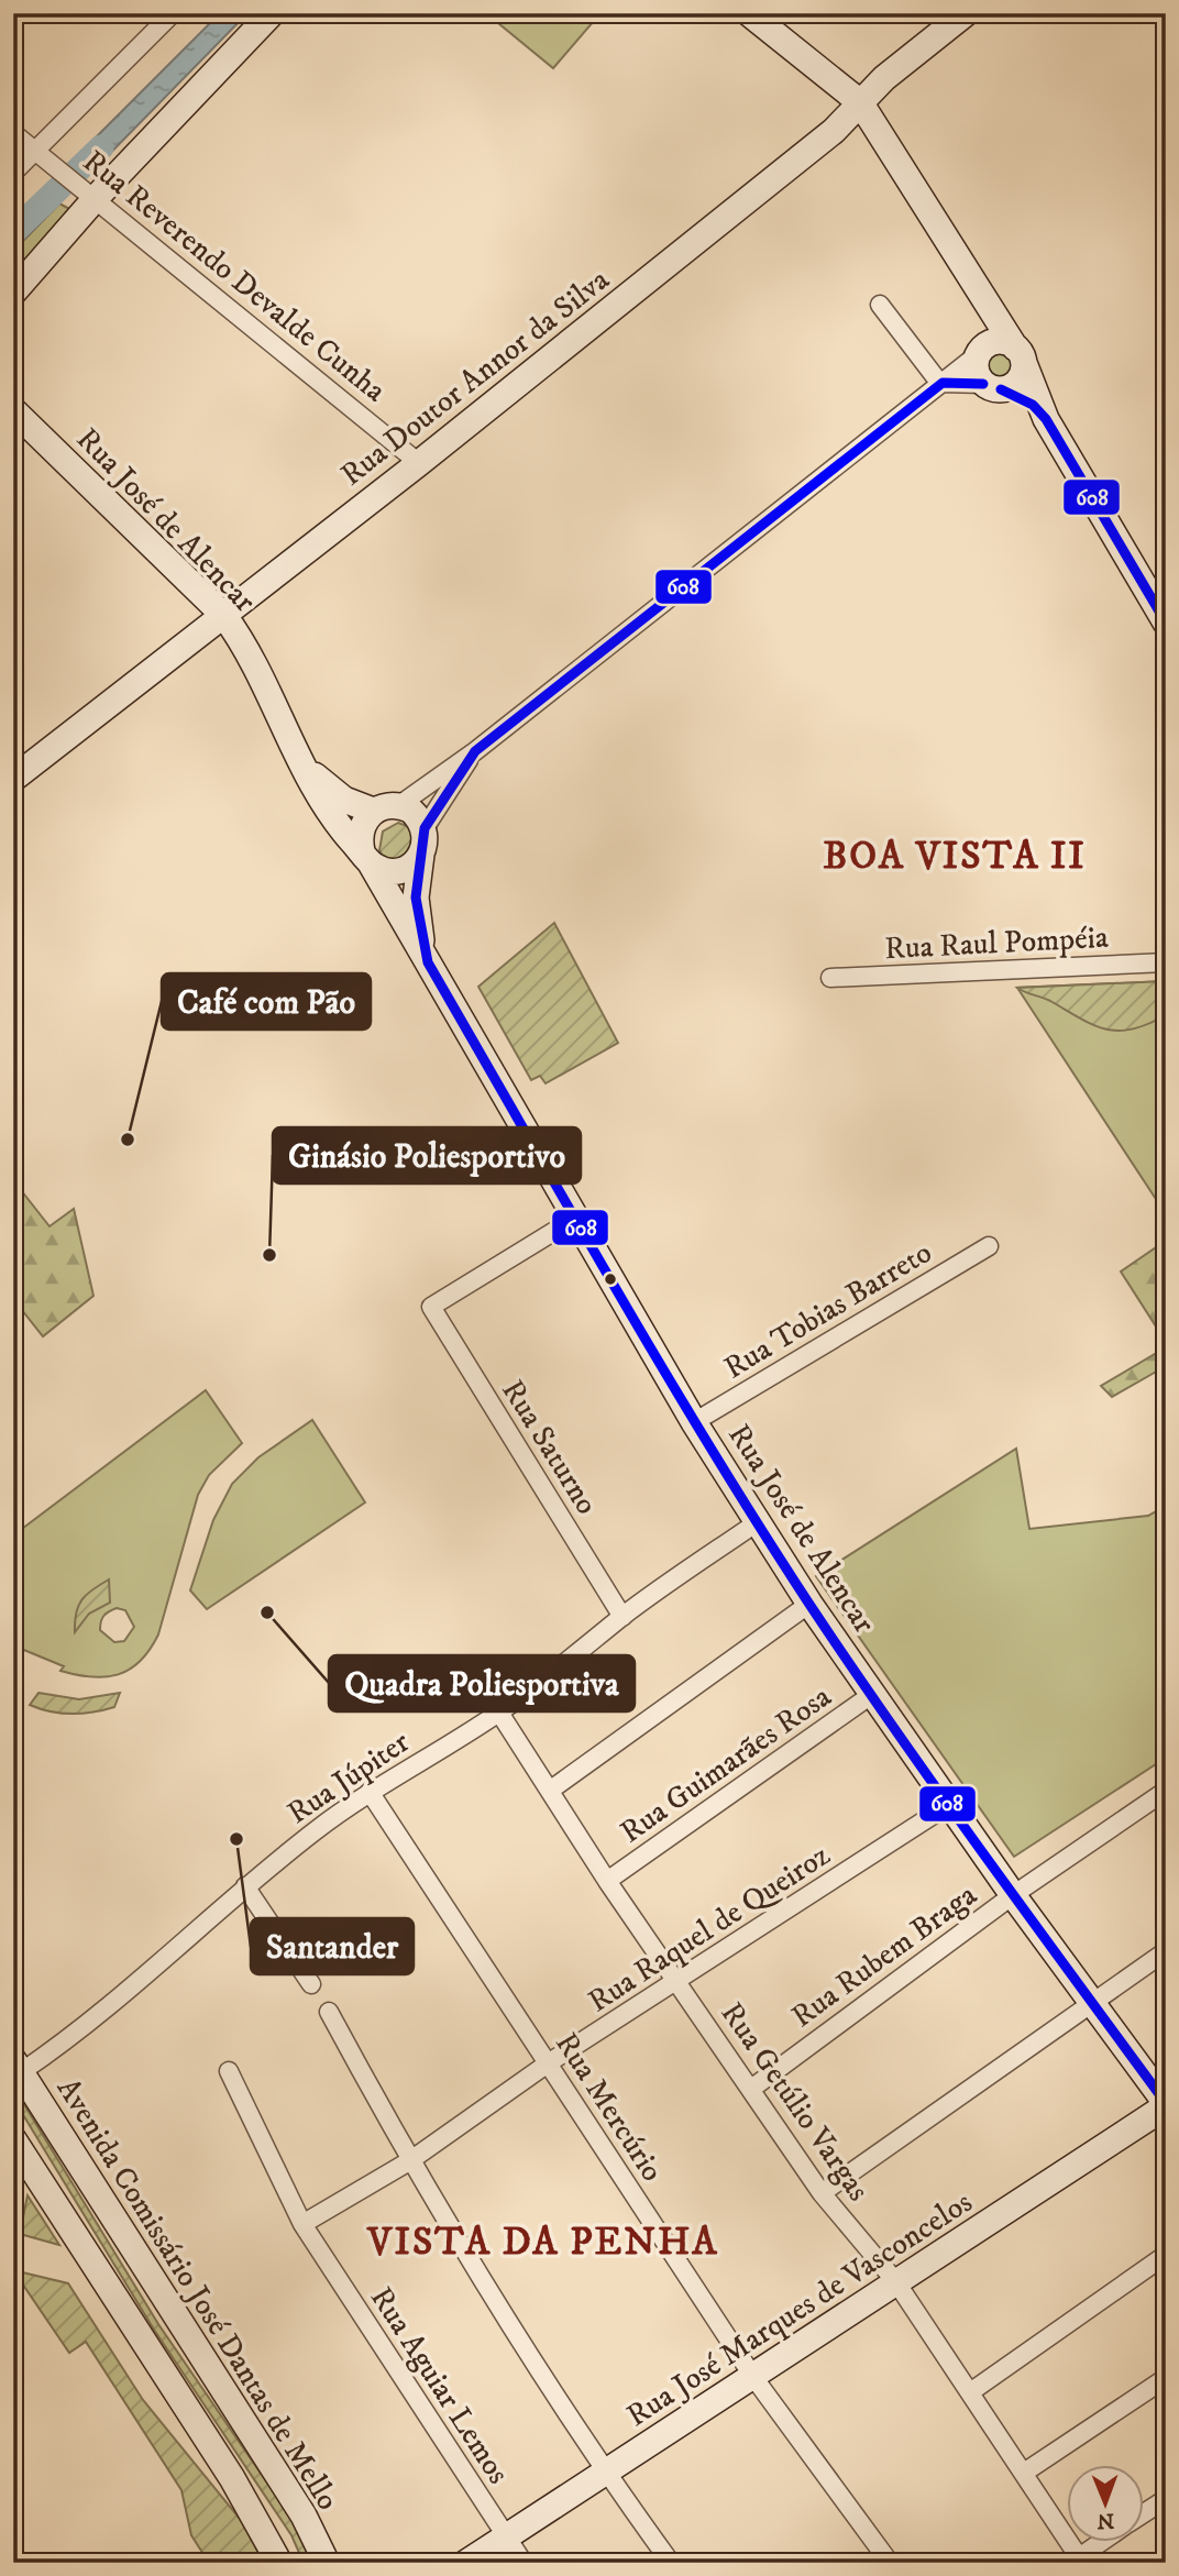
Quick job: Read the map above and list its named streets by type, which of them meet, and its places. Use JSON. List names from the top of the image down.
{
  "streets": {
    "street": [
      "Rua Reverendo Devalde Cunha",
      "Rua Doutor Annor da Silva",
      "Rua José de Alencar",
      "Rua Raul Pompéia",
      "Rua Tobias Barreto",
      "Rua Saturno",
      "Rua Guimarães Rosa",
      "Rua Júpiter",
      "Rua Raquel de Queiroz",
      "Rua Rubem Braga",
      "Rua Getúlio Vargas",
      "Rua Mercúrio",
      "Avenida Comissário José Dantas de Mello",
      "Rua José Marques de Vasconcelos",
      "Rua Aguiar Lemos"
    ]
  },
  "crossings": [
    ["Rua Reverendo Devalde Cunha", "Rua Doutor Annor da Silva"],
    ["Rua Doutor Annor da Silva", "Rua José de Alencar"],
    ["Rua José de Alencar", "Rua Tobias Barreto"],
    ["Rua José de Alencar", "Rua Saturno"],
    ["Rua José de Alencar", "Rua Guimarães Rosa"],
    ["Rua José de Alencar", "Rua Júpiter"],
    ["Rua José de Alencar", "Rua Raquel de Queiroz"],
    ["Rua José de Alencar", "Rua Rubem Braga"],
    ["Rua José de Alencar", "Rua José Marques de Vasconcelos"],
    ["Rua Saturno", "Rua Júpiter"],
    ["Rua Guimarães Rosa", "Rua Getúlio Vargas"],
    ["Rua Júpiter", "Rua Getúlio Vargas"],
    ["Rua Júpiter", "Rua Mercúrio"],
    ["Rua Júpiter", "Avenida Comissário José Dantas de Mello"],
    ["Rua Raquel de Queiroz", "Rua Getúlio Vargas"],
    ["Rua Raquel de Queiroz", "Rua Mercúrio"],
    ["Rua Raquel de Queiroz", "Rua Aguiar Lemos"],
    ["Rua Rubem Braga", "Rua Getúlio Vargas"],
    ["Rua Getúlio Vargas", "Rua José Marques de Vasconcelos"],
    ["Rua Mercúrio", "Rua José Marques de Vasconcelos"],
    ["Rua José Marques de Vasconcelos", "Rua Aguiar Lemos"]
  ],
  "districts": ["BOA VISTA II", "VISTA DA PENHA"],
  "places": [
    "Café com Pão",
    "Ginásio Poliesportivo",
    "Quadra Poliesportiva",
    "Santander"
  ],
  "lines": ["transit line 608"],
  "north": "bottom"
}
